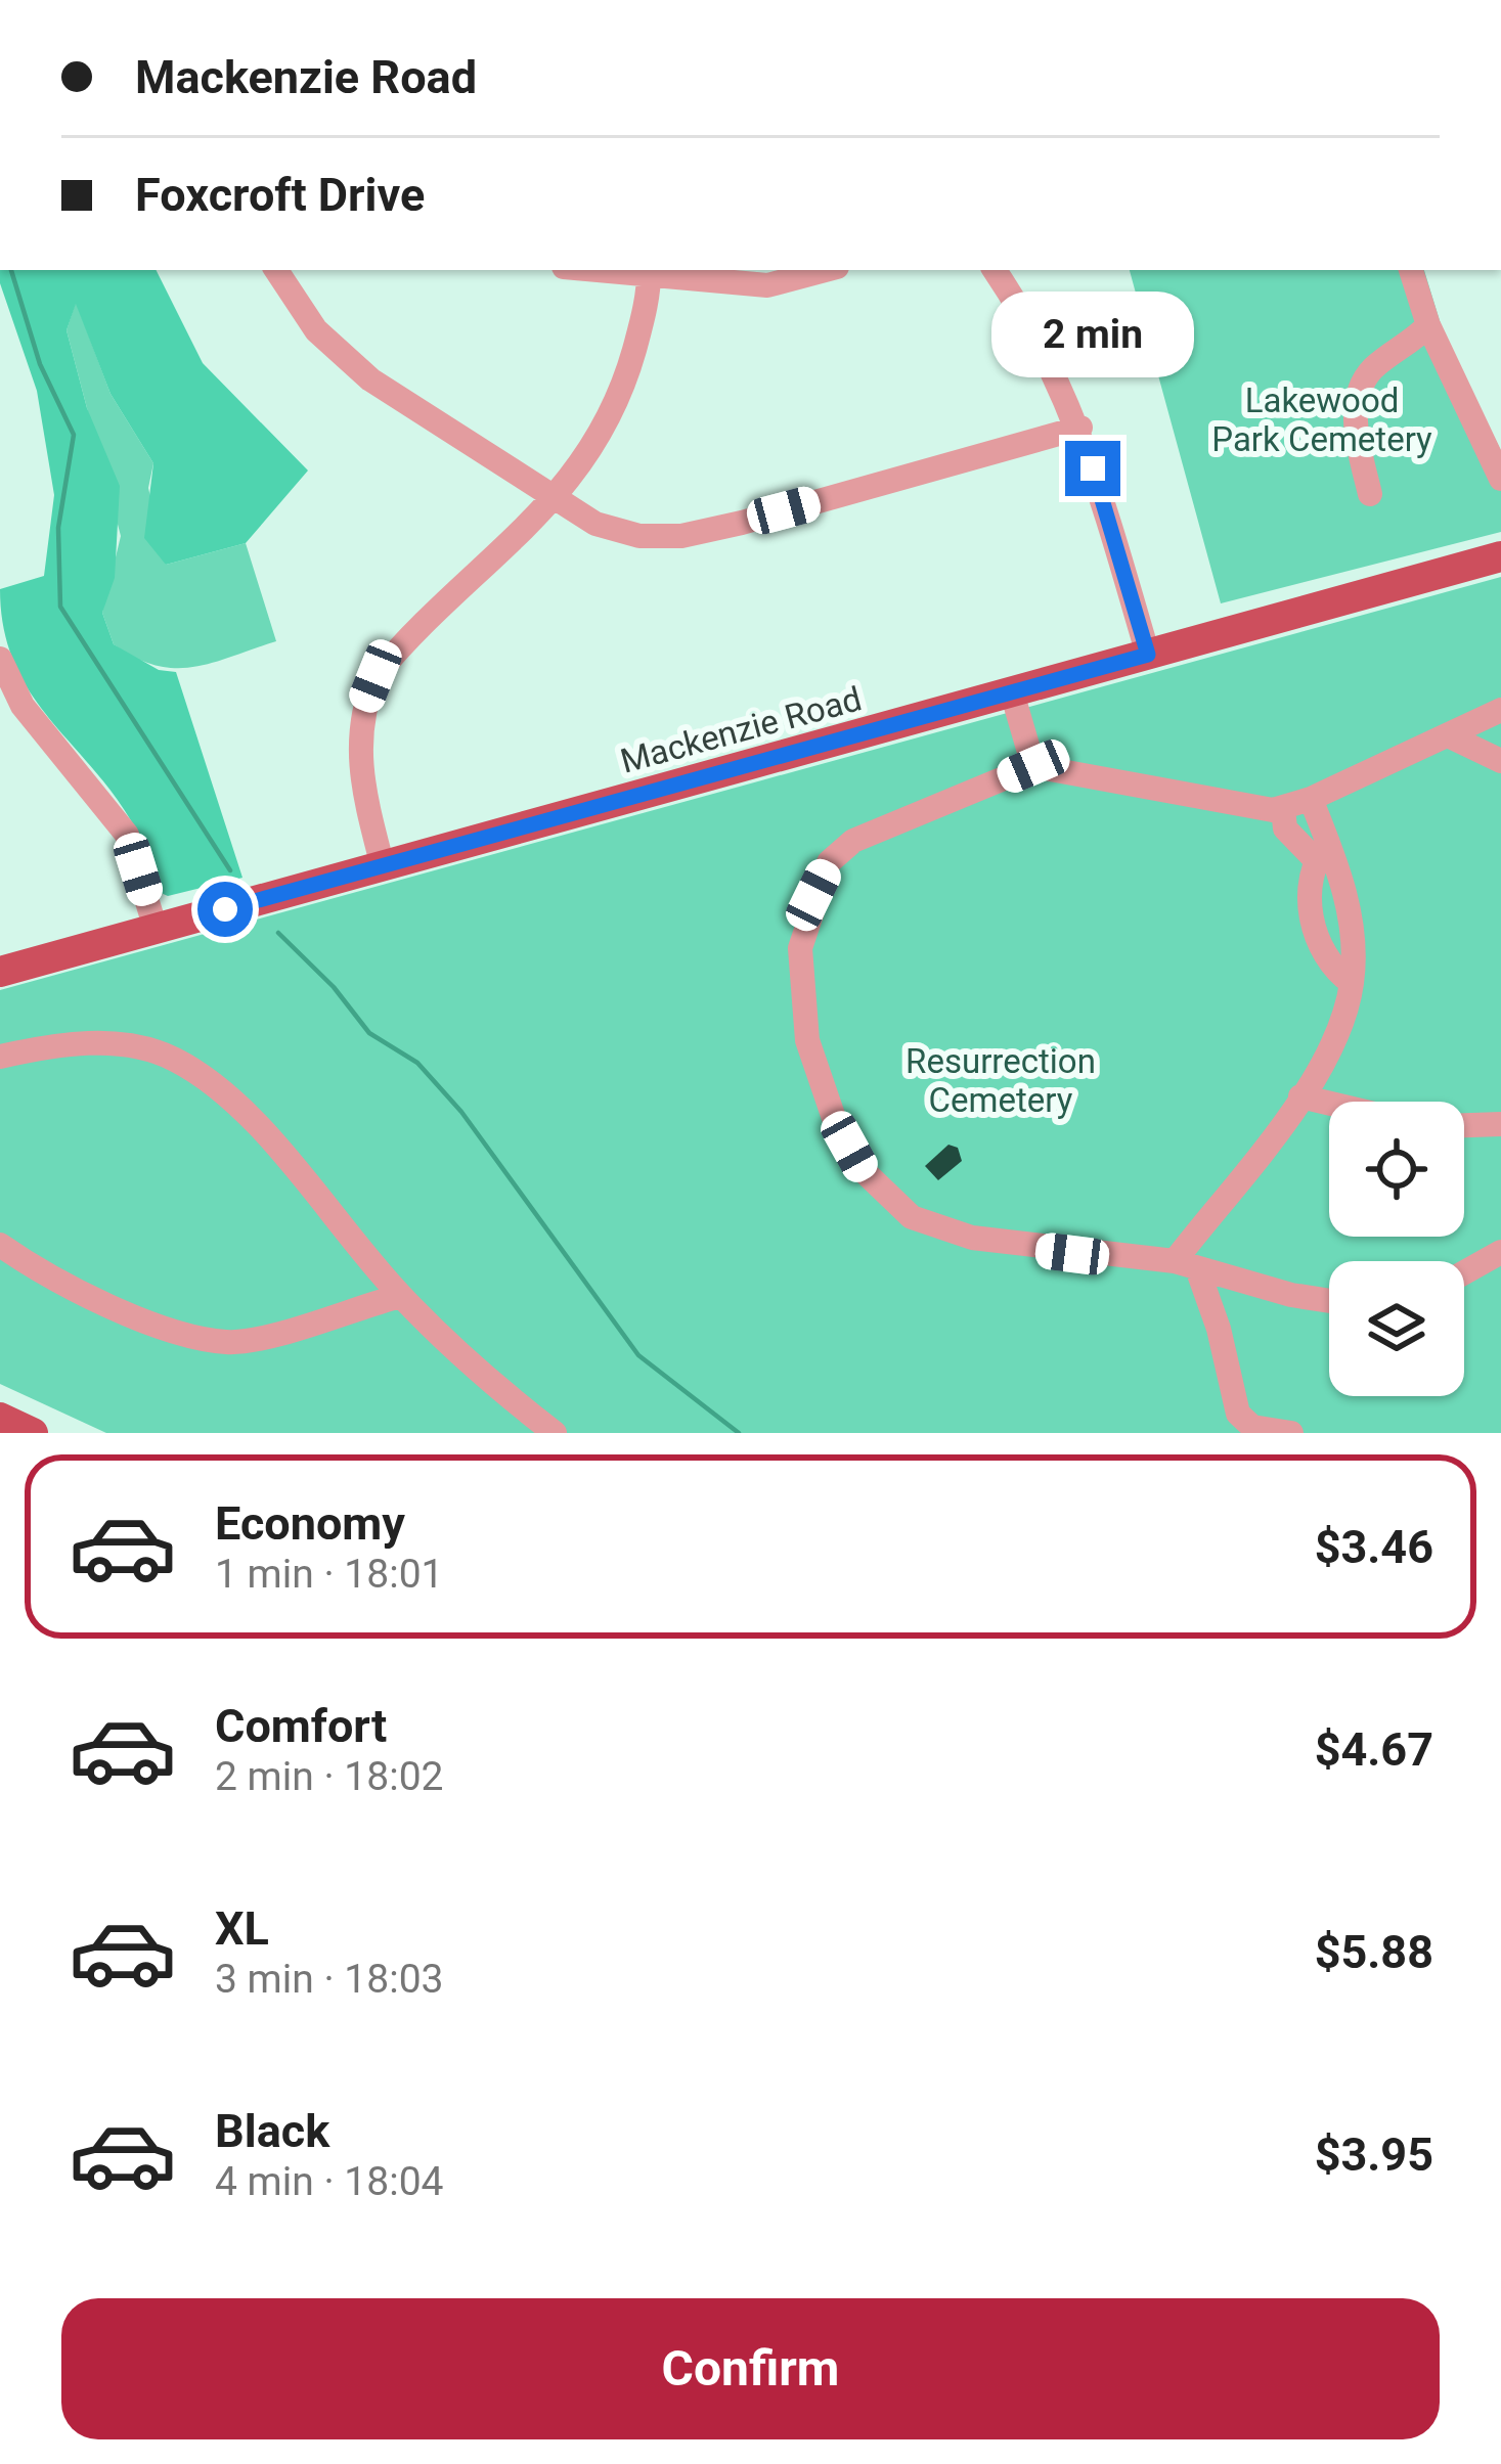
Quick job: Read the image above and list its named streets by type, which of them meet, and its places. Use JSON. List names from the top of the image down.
{
  "streets": {
    "main road": ["Mackenzie Road"]
  },
  "parks": ["Lakewood Park Cemetery", "Resurrection Cemetery"],
  "page": {
    "banner": ["Mackenzie Road", "Foxcroft Drive"],
    "bubble": "2 min",
    "list": [
      {
        "name": "Economy",
        "note": "1 min · 18:01",
        "value": "$3.46"
      },
      {
        "name": "Comfort",
        "note": "2 min · 18:02",
        "value": "$4.67"
      },
      {
        "name": "XL",
        "note": "3 min · 18:03",
        "value": "$5.88"
      },
      {
        "name": "Black",
        "note": "4 min · 18:04",
        "value": "$3.95"
      }
    ],
    "buttons": "Confirm"
  }
}
